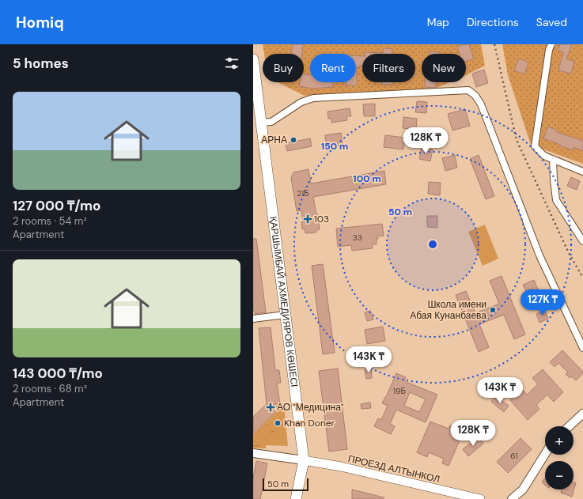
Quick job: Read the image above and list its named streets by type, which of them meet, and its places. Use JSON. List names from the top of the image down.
{
  "streets": {
    "main road": ["ҚАРШЫМБАЙ АХМЕДИЯРОВ КӨШЕСІ", "ПРОЕЗД АЛТЫНКОЛ"]
  },
  "crossings": [
    ["ҚАРШЫМБАЙ АХМЕДИЯРОВ КӨШЕСІ", "ПРОЕЗД АЛТЫНКОЛ"]
  ],
  "places": {
    "other": ["АРНА", "Школа имени Абая Кунанбаева", "Khan Doner"],
    "health": ["103", "АО \"Медицина\""]
  },
  "house_numbers": [
    "21Б",
    "33",
    "19Б",
    "61"
  ],
  "scale_bar": "50 m",
  "page": {
    "header": "Homiq",
    "nav": ["Map", "Directions", "Saved"],
    "heading": "5 homes",
    "chip": [
      "Buy",
      "Rent",
      "Filters",
      "New"
    ],
    "list": [
      {
        "name": "127 000 ₸/mo",
        "note": "2 rooms · 54 m² · Apartment"
      },
      {
        "name": "143 000 ₸/mo",
        "note": "2 rooms · 68 m² · Apartment"
      }
    ],
    "price": [
      "128K ₸",
      "127K ₸",
      "143K ₸",
      "143K ₸",
      "128K ₸"
    ],
    "map_buttons": ["+", "−"],
    "scale": "50 m"
  },
  "rings": ["150 m", "100 m", "50 m"]
}
